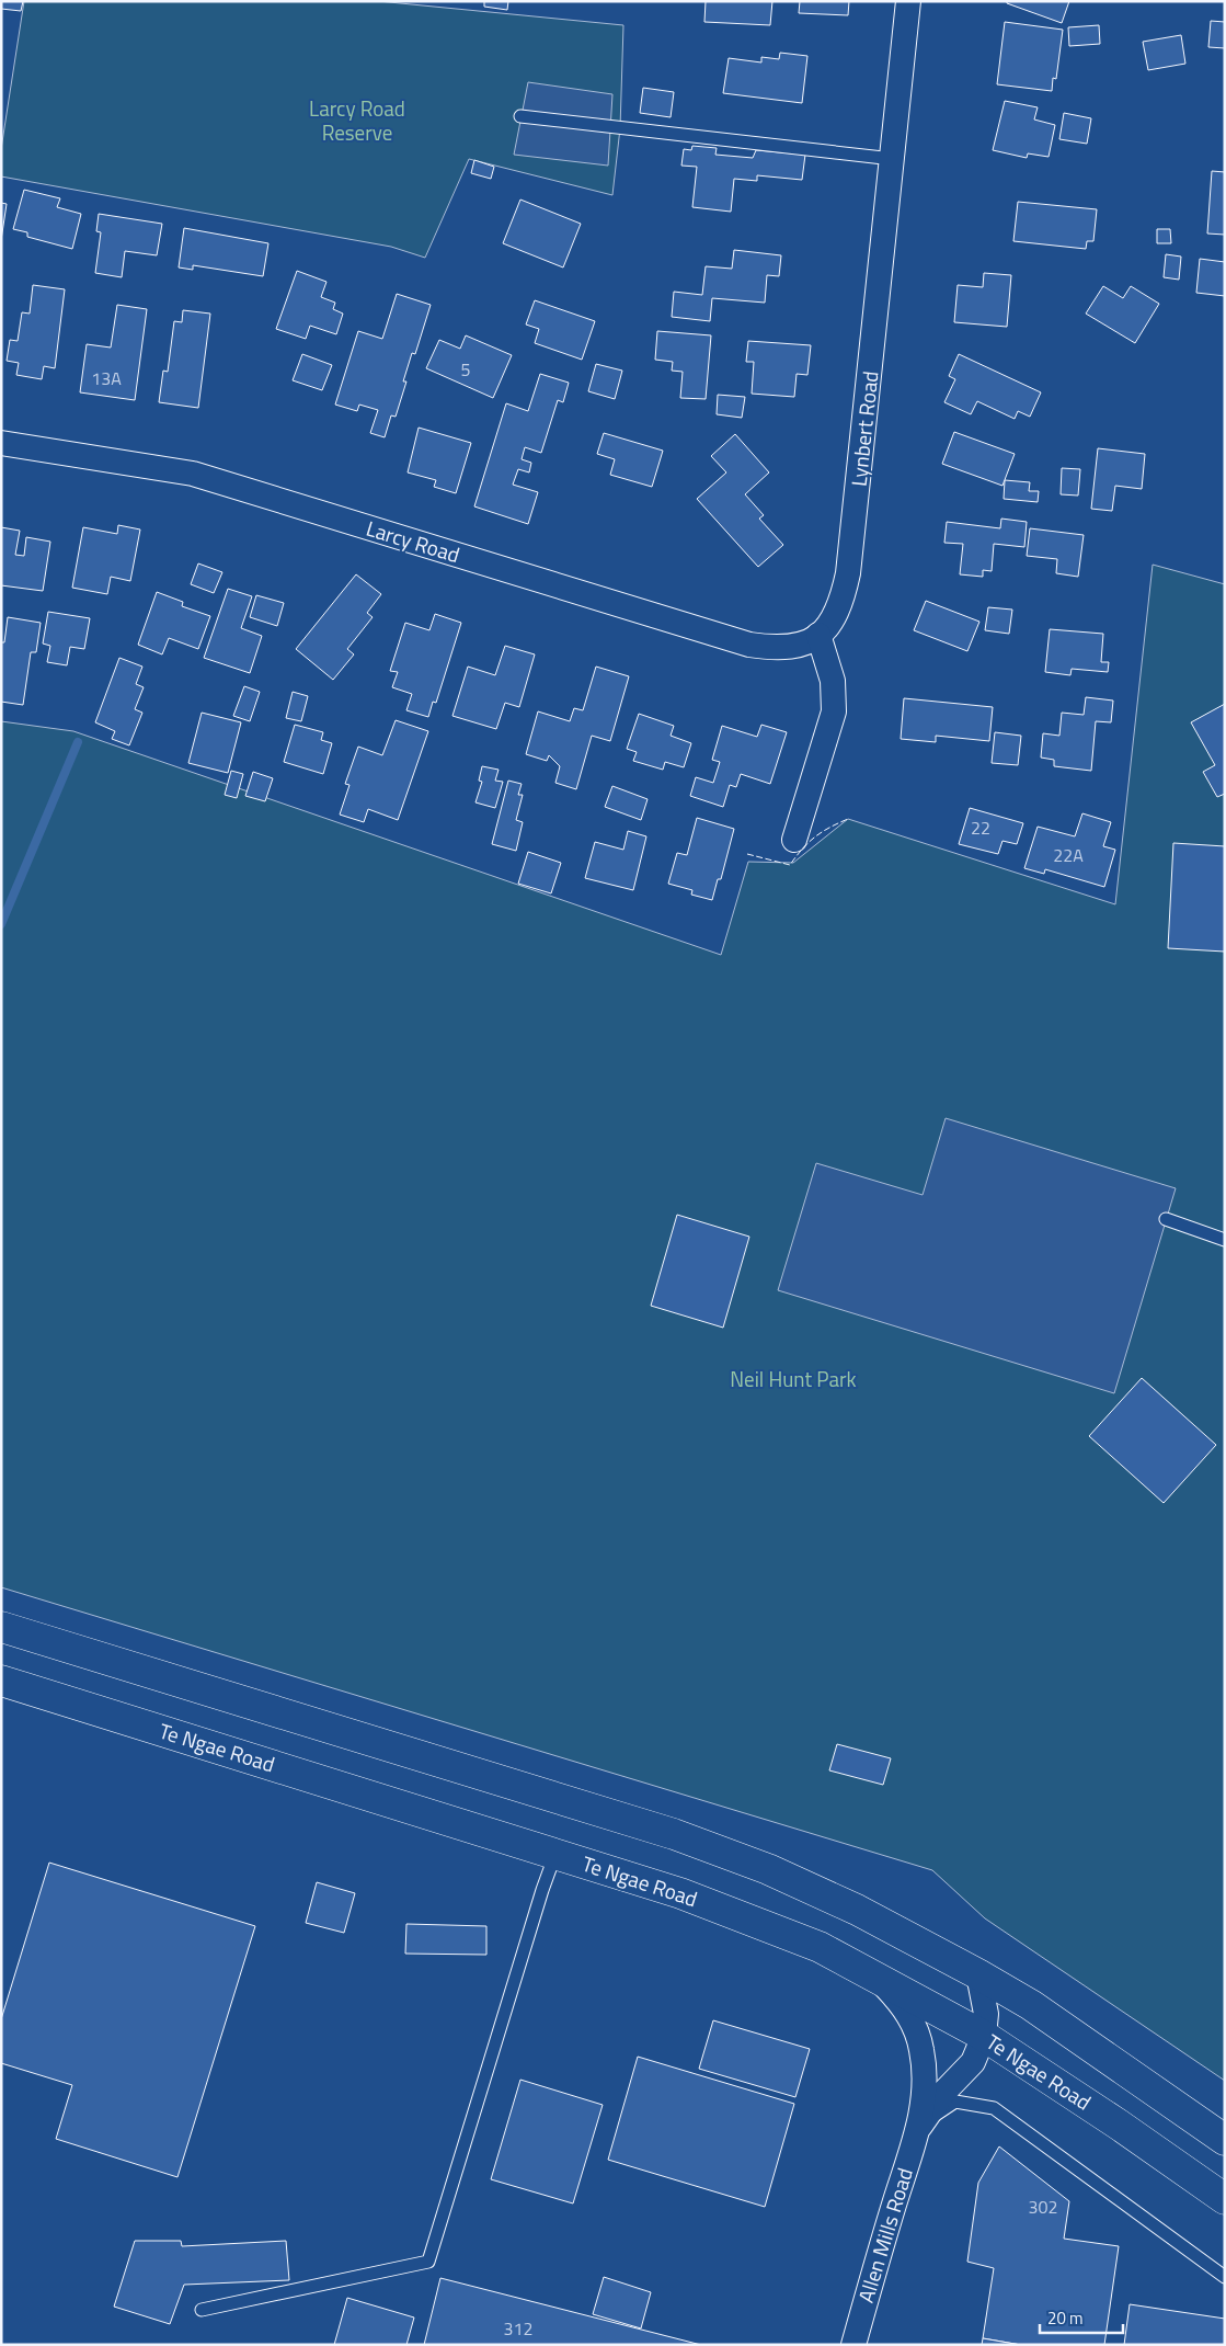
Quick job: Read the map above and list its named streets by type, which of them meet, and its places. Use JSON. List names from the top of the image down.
{
  "streets": {
    "highway": ["Te Ngae Road"],
    "street": ["Lynbert Road", "Larcy Road", "Allen Mills Road"]
  },
  "crossings": [
    ["Lynbert Road", "Larcy Road"],
    ["Te Ngae Road", "Allen Mills Road"]
  ],
  "parks": ["Larcy Road Reserve", "Neil Hunt Park"],
  "house_numbers": [
    "5",
    "13A",
    "22",
    "22A",
    "302",
    "312"
  ],
  "scale_bar": "20 m"
}
